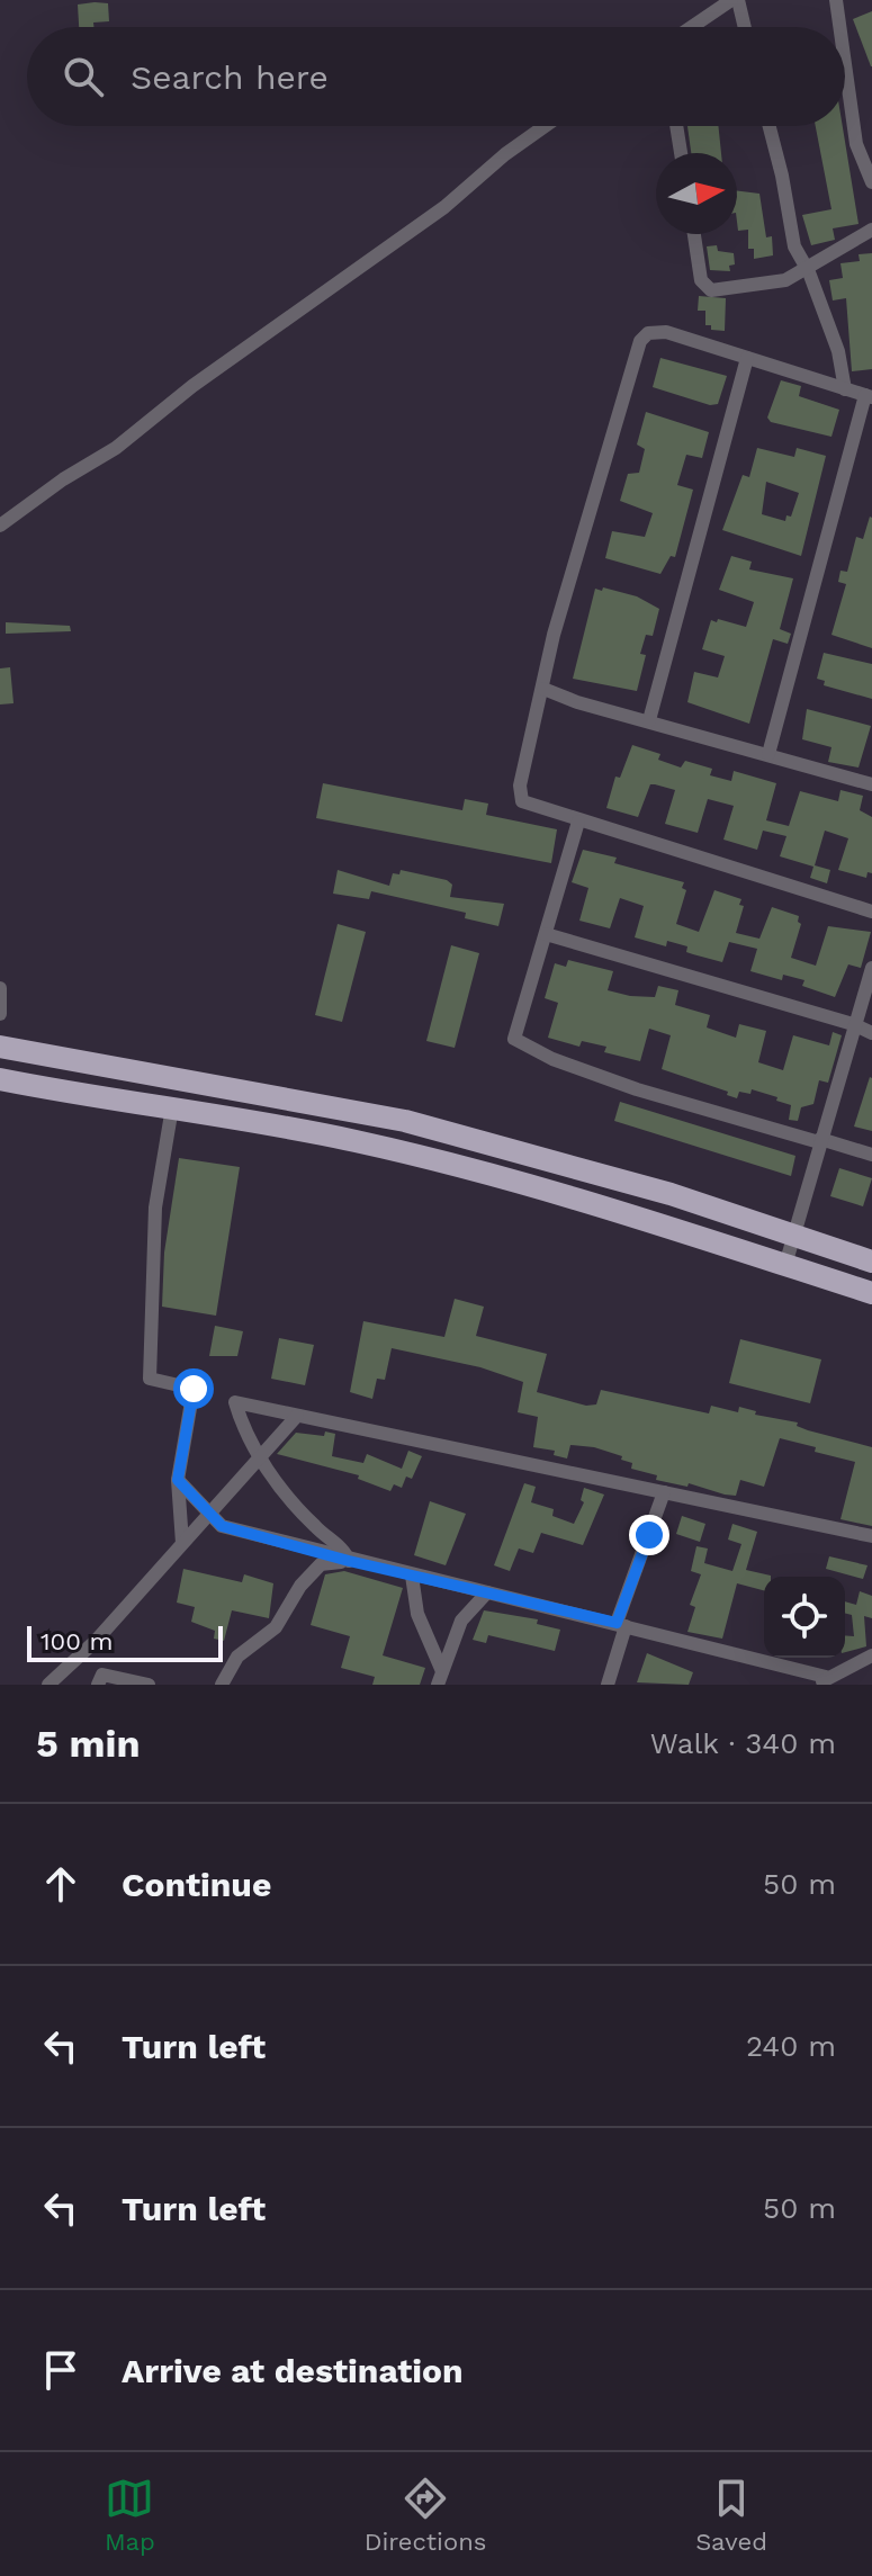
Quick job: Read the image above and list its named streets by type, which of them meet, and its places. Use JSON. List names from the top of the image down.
{
  "scale_bar": "100 m",
  "north": "right",
  "page": {
    "search": "Search here",
    "scale": "100 m",
    "heading": ["5 min", "Walk · 340 m"],
    "list": [
      ["Continue", "50 m"],
      ["Turn left", "240 m"],
      ["Turn left", "50 m"],
      "Arrive at destination"
    ],
    "nav": ["Map", "Directions", "Saved"]
  }
}
